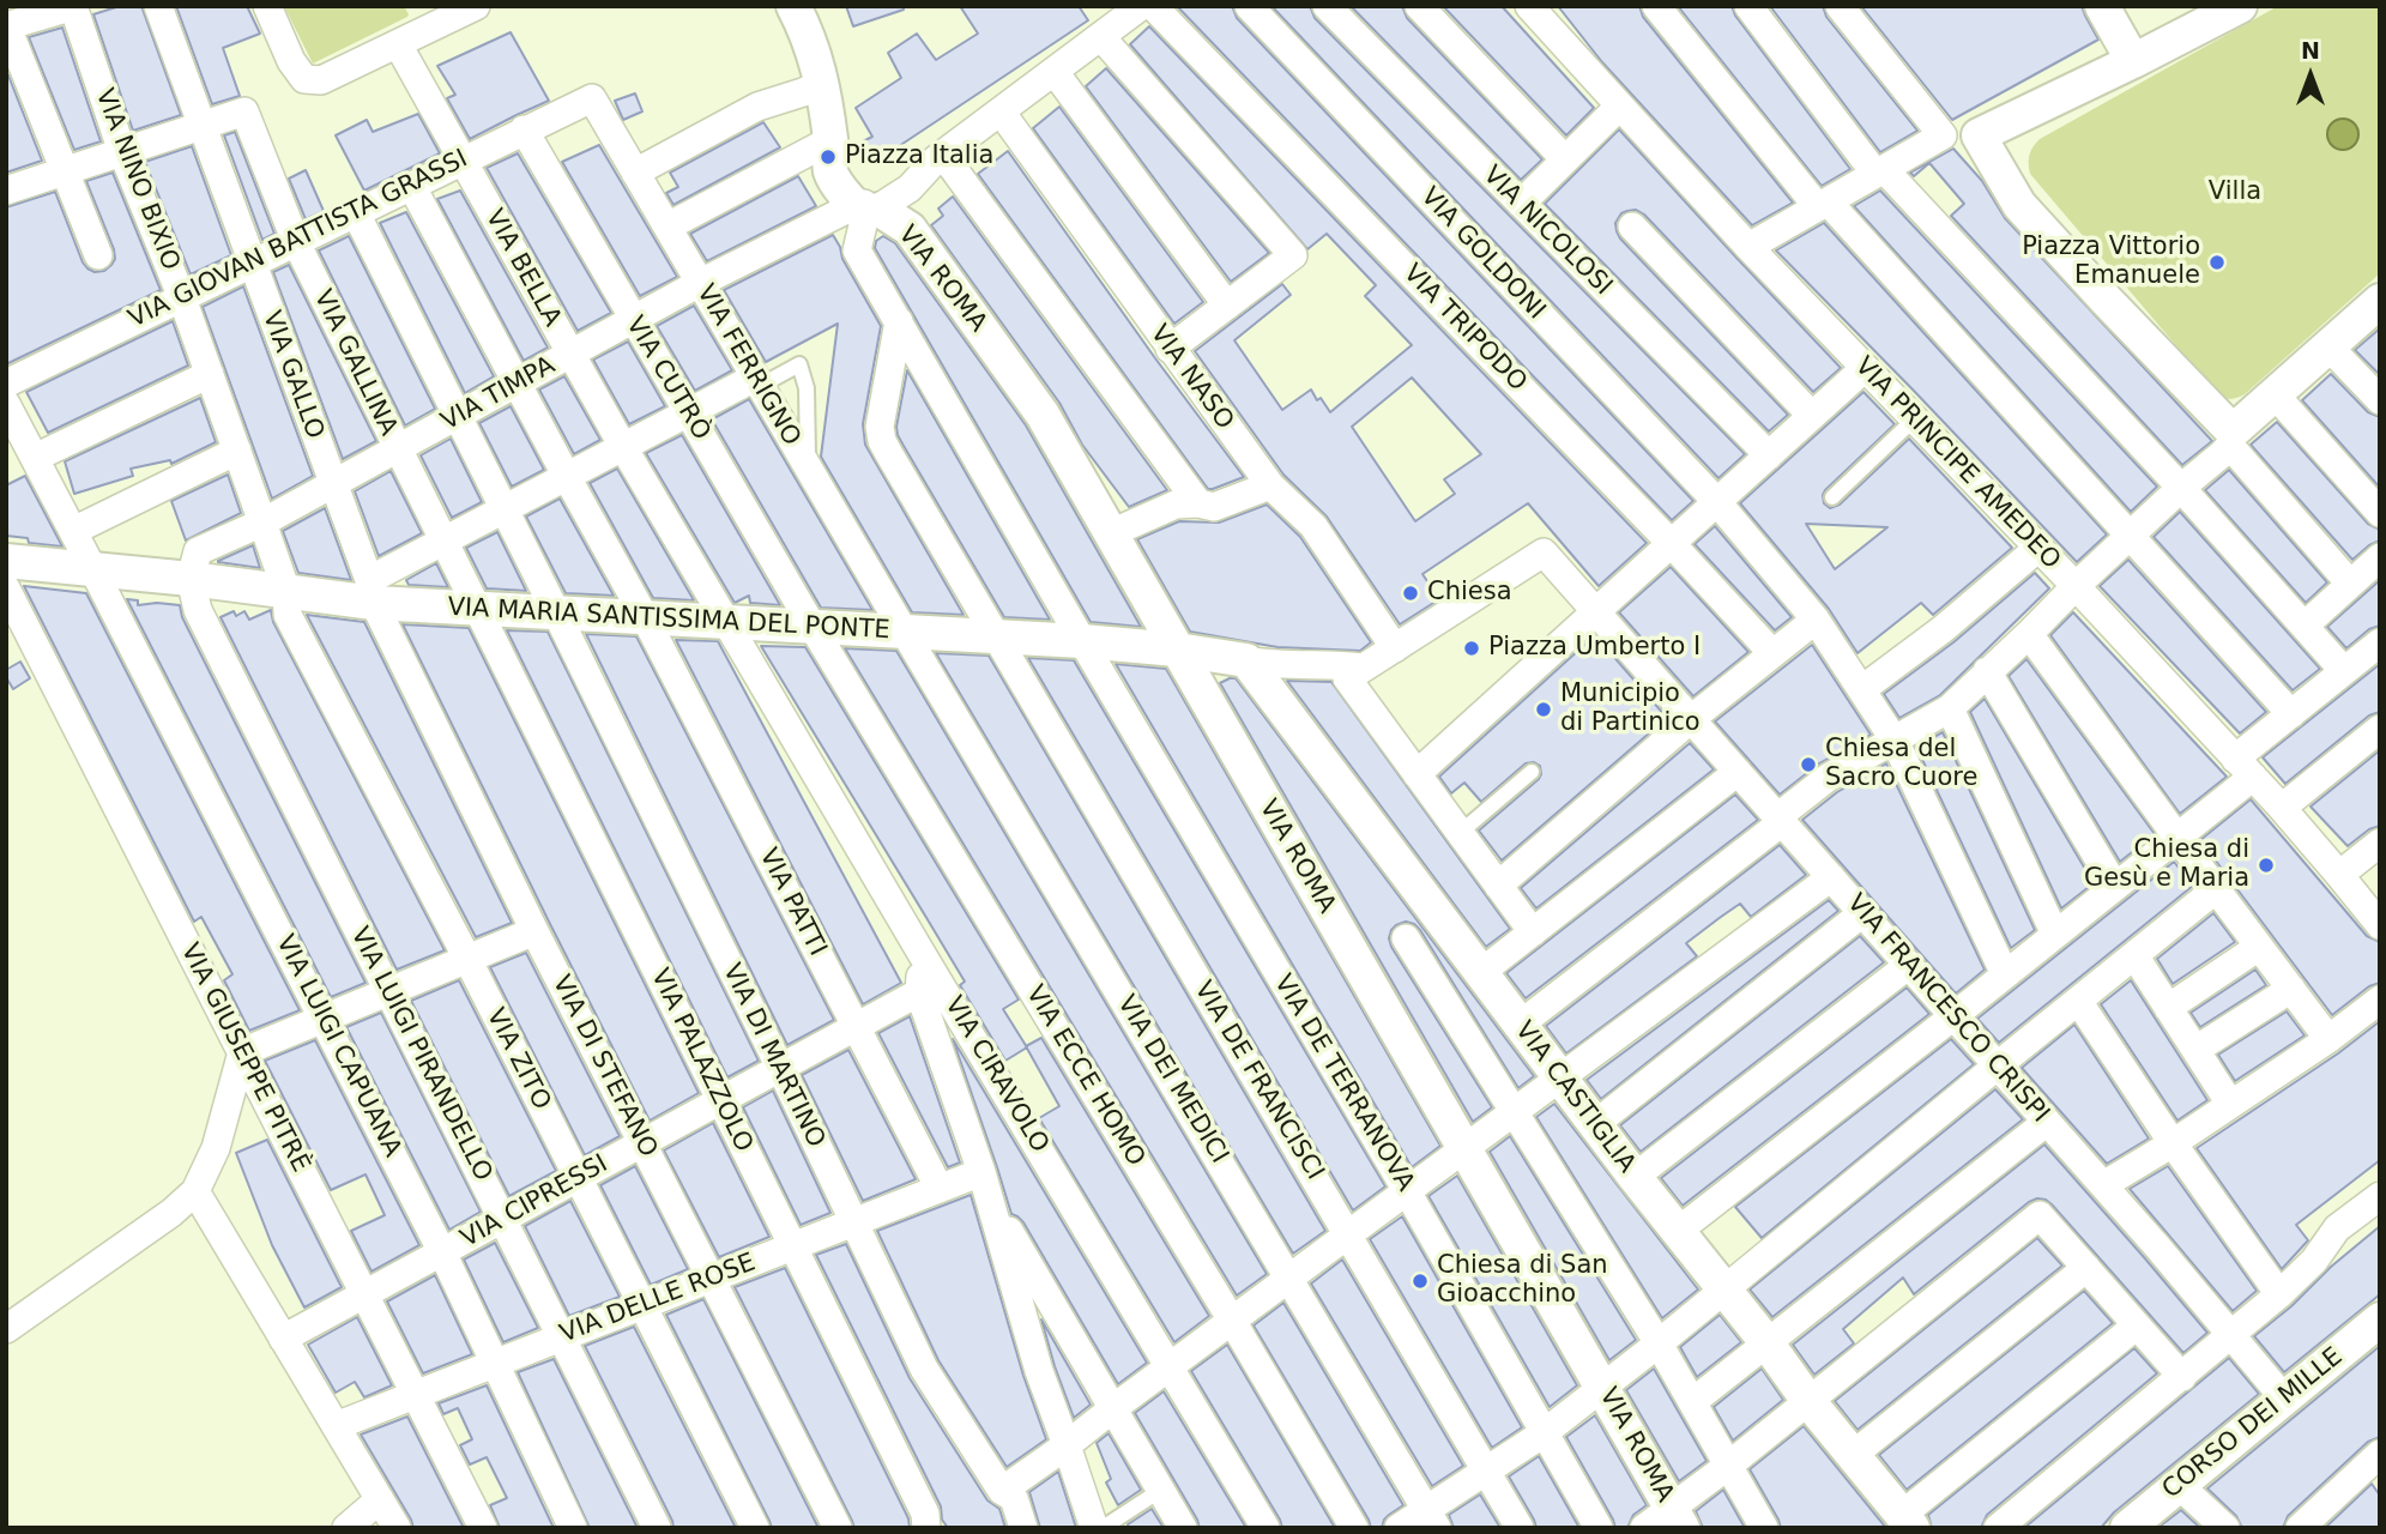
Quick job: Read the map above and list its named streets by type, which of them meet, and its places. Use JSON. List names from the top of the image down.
{
  "streets": {
    "street": [
      "VIA NINO BIXIO",
      "VIA NICOLOSI",
      "VIA GIOVAN BATTISTA GRASSI",
      "VIA GOLDONI",
      "VIA BELLA",
      "VIA ROMA",
      "VIA TRIPODO",
      "VIA GALLINA",
      "VIA FERRIGNO",
      "VIA GALLO",
      "VIA NASO",
      "VIA CUTRÒ",
      "VIA TIMPA",
      "VIA PRINCIPE AMEDEO",
      "VIA MARIA SANTISSIMA DEL PONTE",
      "VIA PATTI",
      "VIA FRANCESCO CRISPI",
      "VIA LUIGI CAPUANA",
      "VIA LUIGI PIRANDELLO",
      "VIA DI MARTINO",
      "VIA GIUSEPPE PITRÈ",
      "VIA ZITO",
      "VIA PALAZZOLO",
      "VIA DI STEFANO",
      "VIA CIRAVOLO",
      "VIA ECCE HOMO",
      "VIA DEI MEDICI",
      "VIA DE FRANCISCI",
      "VIA DE TERRANOVA",
      "VIA CASTIGLIA",
      "VIA CIPRESSI",
      "VIA DELLE ROSE",
      "CORSO DEI MILLE"
    ]
  },
  "crossings": [
    ["VIA NINO BIXIO", "VIA GIOVAN BATTISTA GRASSI"],
    ["VIA NINO BIXIO", "VIA TIMPA"],
    ["VIA NINO BIXIO", "VIA MARIA SANTISSIMA DEL PONTE"],
    ["VIA NINO BIXIO", "VIA ZITO"],
    ["VIA GIOVAN BATTISTA GRASSI", "VIA BELLA"],
    ["VIA GIOVAN BATTISTA GRASSI", "VIA GALLINA"],
    ["VIA GIOVAN BATTISTA GRASSI", "VIA FERRIGNO"],
    ["VIA GIOVAN BATTISTA GRASSI", "VIA GALLO"],
    ["VIA GIOVAN BATTISTA GRASSI", "VIA CUTRÒ"],
    ["VIA GIOVAN BATTISTA GRASSI", "VIA PATTI"],
    ["VIA GIOVAN BATTISTA GRASSI", "VIA DI MARTINO"],
    ["VIA BELLA", "VIA TIMPA"],
    ["VIA BELLA", "VIA MARIA SANTISSIMA DEL PONTE"],
    ["VIA BELLA", "VIA CIRAVOLO"],
    ["VIA ROMA", "VIA TIMPA"],
    ["VIA ROMA", "VIA MARIA SANTISSIMA DEL PONTE"],
    ["VIA ROMA", "VIA DE TERRANOVA"],
    ["VIA GALLINA", "VIA GALLO"],
    ["VIA GALLINA", "VIA TIMPA"],
    ["VIA GALLINA", "VIA MARIA SANTISSIMA DEL PONTE"],
    ["VIA GALLINA", "VIA PALAZZOLO"],
    ["VIA FERRIGNO", "VIA TIMPA"],
    ["VIA FERRIGNO", "VIA MARIA SANTISSIMA DEL PONTE"],
    ["VIA FERRIGNO", "VIA DEI MEDICI"],
    ["VIA GALLO", "VIA TIMPA"],
    ["VIA GALLO", "VIA MARIA SANTISSIMA DEL PONTE"],
    ["VIA GALLO", "VIA DI STEFANO"],
    ["VIA NASO", "VIA TIMPA"],
    ["VIA NASO", "VIA FRANCESCO CRISPI"],
    ["VIA CUTRÒ", "VIA TIMPA"],
    ["VIA CUTRÒ", "VIA MARIA SANTISSIMA DEL PONTE"],
    ["VIA CUTRÒ", "VIA ECCE HOMO"],
    ["VIA TIMPA", "VIA MARIA SANTISSIMA DEL PONTE"],
    ["VIA TIMPA", "VIA PATTI"],
    ["VIA TIMPA", "VIA LUIGI PIRANDELLO"],
    ["VIA TIMPA", "VIA DI MARTINO"],
    ["VIA TIMPA", "VIA DE TERRANOVA"],
    ["VIA MARIA SANTISSIMA DEL PONTE", "VIA PATTI"],
    ["VIA MARIA SANTISSIMA DEL PONTE", "VIA LUIGI CAPUANA"],
    ["VIA MARIA SANTISSIMA DEL PONTE", "VIA LUIGI PIRANDELLO"],
    ["VIA MARIA SANTISSIMA DEL PONTE", "VIA DI MARTINO"],
    ["VIA MARIA SANTISSIMA DEL PONTE", "VIA ZITO"],
    ["VIA MARIA SANTISSIMA DEL PONTE", "VIA PALAZZOLO"],
    ["VIA MARIA SANTISSIMA DEL PONTE", "VIA DI STEFANO"],
    ["VIA MARIA SANTISSIMA DEL PONTE", "VIA CIRAVOLO"],
    ["VIA MARIA SANTISSIMA DEL PONTE", "VIA ECCE HOMO"],
    ["VIA MARIA SANTISSIMA DEL PONTE", "VIA DEI MEDICI"],
    ["VIA MARIA SANTISSIMA DEL PONTE", "VIA DE FRANCISCI"],
    ["VIA MARIA SANTISSIMA DEL PONTE", "VIA DE TERRANOVA"],
    ["VIA MARIA SANTISSIMA DEL PONTE", "VIA CASTIGLIA"],
    ["VIA PATTI", "VIA CIPRESSI"],
    ["VIA PATTI", "VIA DELLE ROSE"],
    ["VIA FRANCESCO CRISPI", "CORSO DEI MILLE"],
    ["VIA LUIGI CAPUANA", "VIA CIPRESSI"],
    ["VIA LUIGI CAPUANA", "VIA DELLE ROSE"],
    ["VIA LUIGI PIRANDELLO", "VIA CIPRESSI"],
    ["VIA LUIGI PIRANDELLO", "VIA DELLE ROSE"],
    ["VIA DI MARTINO", "VIA CIPRESSI"],
    ["VIA DI MARTINO", "VIA DELLE ROSE"],
    ["VIA GIUSEPPE PITRÈ", "VIA CIPRESSI"],
    ["VIA GIUSEPPE PITRÈ", "VIA DELLE ROSE"],
    ["VIA ZITO", "VIA CIPRESSI"],
    ["VIA ZITO", "VIA DELLE ROSE"],
    ["VIA PALAZZOLO", "VIA CIPRESSI"],
    ["VIA PALAZZOLO", "VIA DELLE ROSE"],
    ["VIA DI STEFANO", "VIA CIPRESSI"],
    ["VIA DI STEFANO", "VIA DELLE ROSE"],
    ["VIA DE FRANCISCI", "VIA DE TERRANOVA"]
  ],
  "parks": ["Villa"],
  "places": [
    "Piazza Italia",
    "Piazza Vittorio Emanuele",
    "Chiesa",
    "Piazza Umberto I",
    "Municipio di Partinico",
    "Chiesa del Sacro Cuore",
    "Chiesa di Gesù e Maria",
    "Chiesa di San Gioacchino"
  ],
  "north": "top"
}
